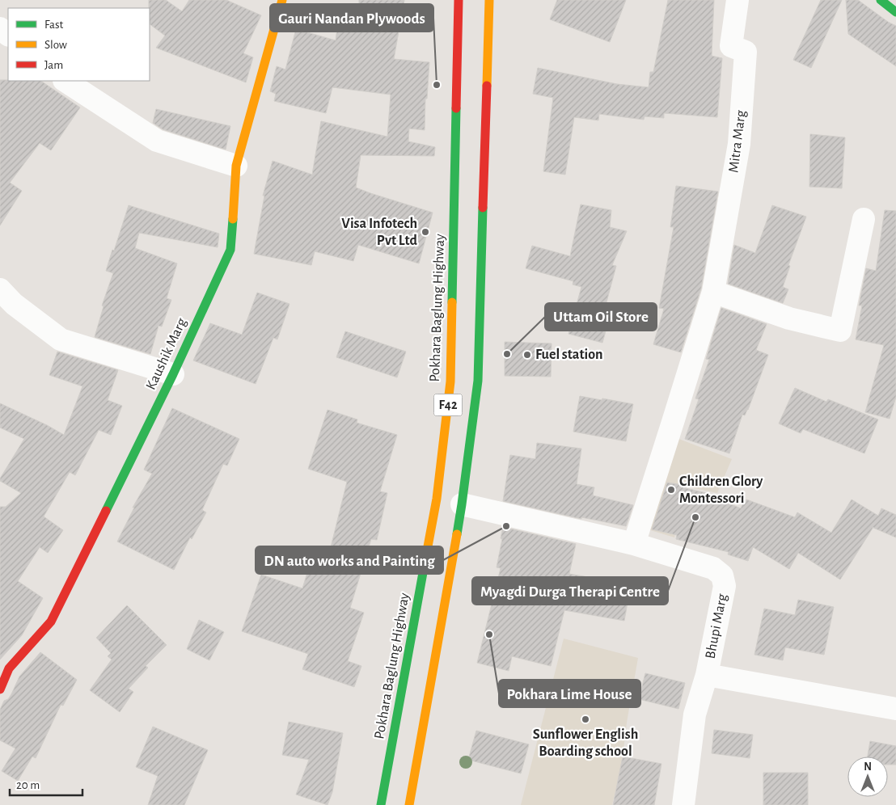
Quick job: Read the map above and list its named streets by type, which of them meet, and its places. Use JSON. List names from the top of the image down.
{
  "streets": {
    "main road": ["Pokhara Baglung Highway", "Kaushik Marg", "F42"],
    "street": ["Mitra Marg", "Bhupi Marg"]
  },
  "crossings": [
    ["F42", "Bhupi Marg"]
  ],
  "places": [
    "Gauri Nandan Plywoods",
    "Visa Infotech Pvt Ltd",
    "Uttam Oil Store",
    "Fuel station",
    "Children Glory Montessori",
    "Myagdi Durga Therapi Centre",
    "DN auto works and Painting",
    "Pokhara Lime House",
    "Sunflower English Boarding school"
  ],
  "legend": ["Fast", "Slow", "Jam"],
  "scale_bar": "20 m",
  "north": "top"
}
